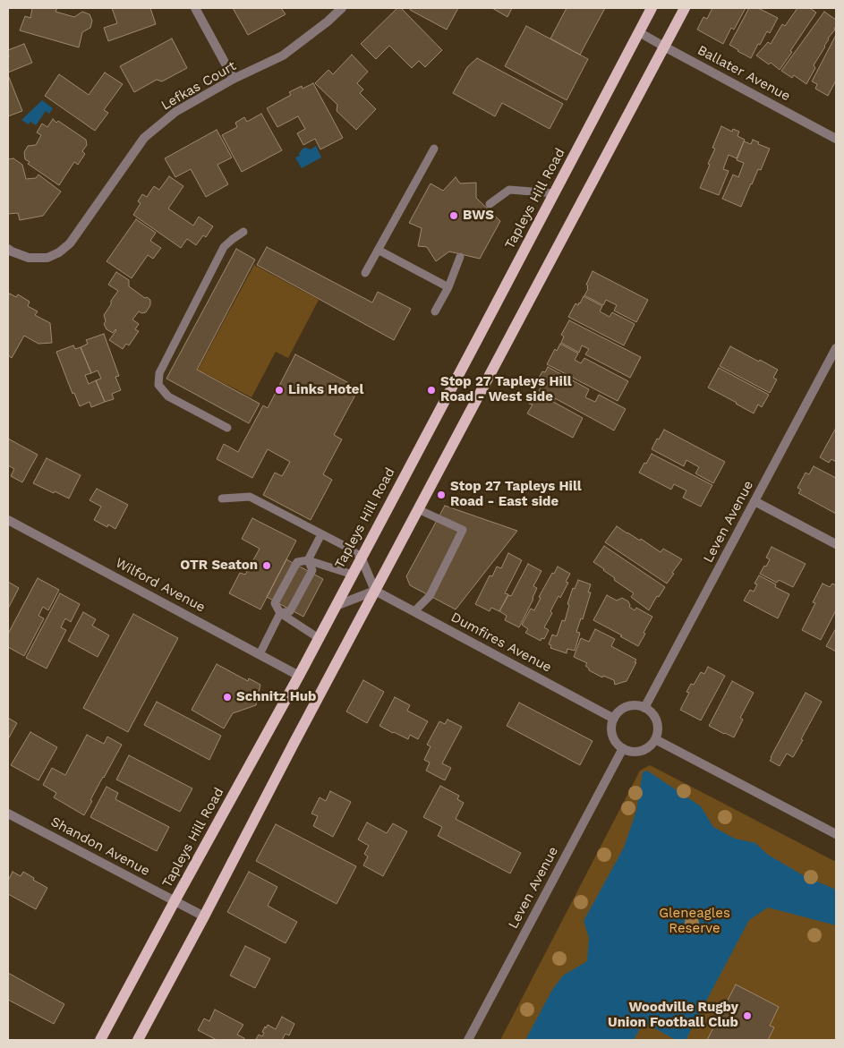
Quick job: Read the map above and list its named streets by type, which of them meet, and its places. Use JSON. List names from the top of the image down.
{
  "streets": {
    "main road": ["Tapleys Hill Road"],
    "street": [
      "Ballater Avenue",
      "Lefkas Court",
      "Leven Avenue",
      "Wilford Avenue",
      "Dumfires Avenue",
      "Shandon Avenue"
    ]
  },
  "crossings": [
    ["Ballater Avenue", "Tapleys Hill Road"],
    ["Tapleys Hill Road", "Wilford Avenue"],
    ["Tapleys Hill Road", "Shandon Avenue"],
    ["Leven Avenue", "Dumfires Avenue"]
  ],
  "parks": ["Gleneagles Reserve"],
  "places": [
    "BWS",
    "Links Hotel",
    "Stop 27 Tapleys Hill Road - West side",
    "Stop 27 Tapleys Hill Road - East side",
    "OTR Seaton",
    "Schnitz Hub",
    "Woodville Rugby Union Football Club"
  ]
}
